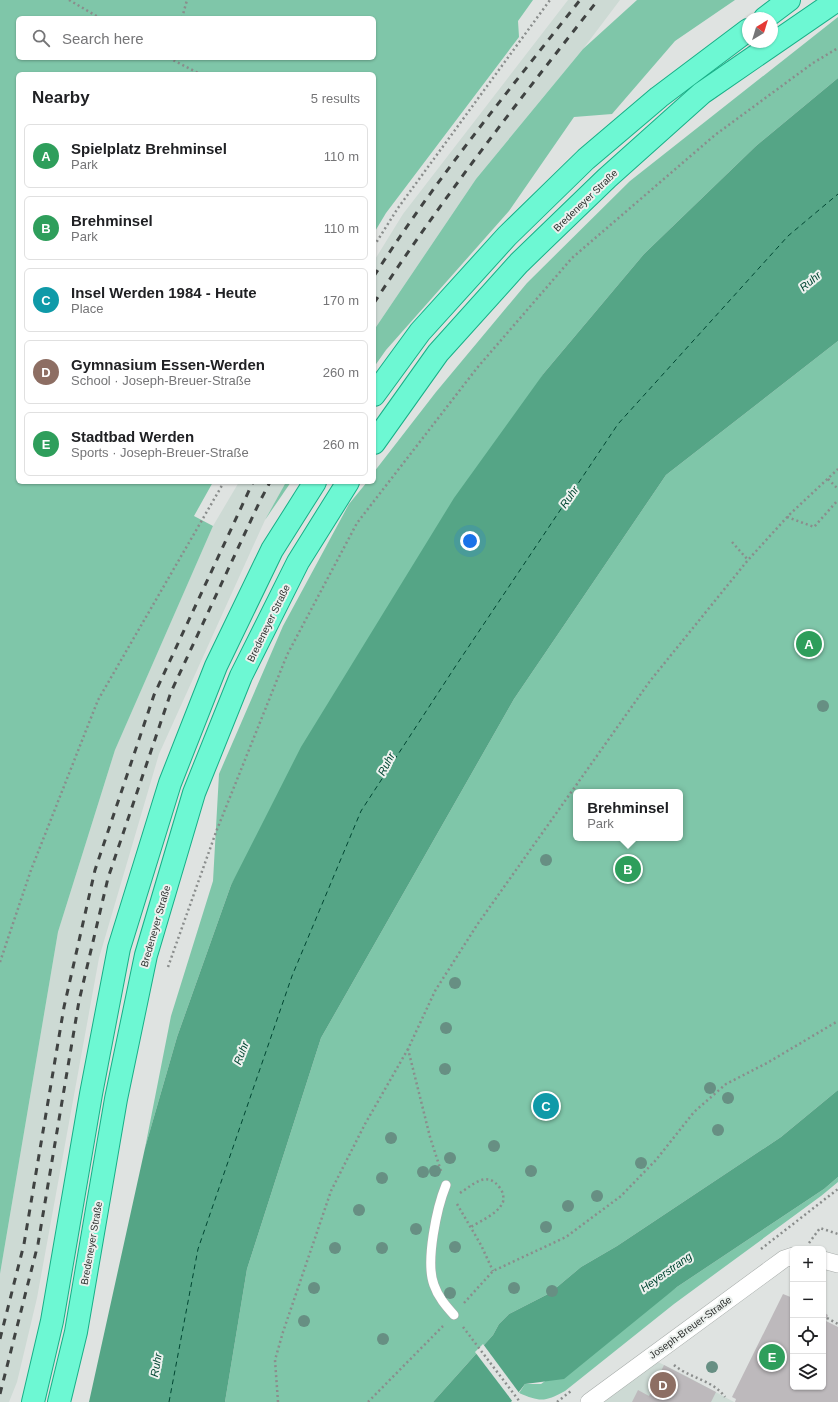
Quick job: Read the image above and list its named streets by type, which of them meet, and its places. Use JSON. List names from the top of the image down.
{
  "streets": {
    "main road": ["Bredeneyer Straße"],
    "street": ["Joseph-Breuer-Straße"]
  },
  "water": ["Ruhr", "Heyerstrang"],
  "north": "top right",
  "page": {
    "search": "Search here",
    "heading": ["Nearby", "5 results"],
    "list": [
      {
        "mark": "A",
        "name": "Spielplatz Brehminsel",
        "note": "Park",
        "value": "110 m"
      },
      {
        "mark": "B",
        "name": "Brehminsel",
        "note": "Park",
        "value": "110 m"
      },
      {
        "mark": "C",
        "name": "Insel Werden 1984 - Heute",
        "note": "Place",
        "value": "170 m"
      },
      {
        "mark": "D",
        "name": "Gymnasium Essen-Werden",
        "note": "School · Joseph-Breuer-Straße",
        "value": "260 m"
      },
      {
        "mark": "E",
        "name": "Stadtbad Werden",
        "note": "Sports · Joseph-Breuer-Straße",
        "value": "260 m"
      }
    ],
    "pins": [
      "A",
      "B",
      "C",
      "E",
      "D"
    ],
    "popup": ["Brehminsel", "Park"],
    "map_buttons": ["+", "−"]
  }
}
